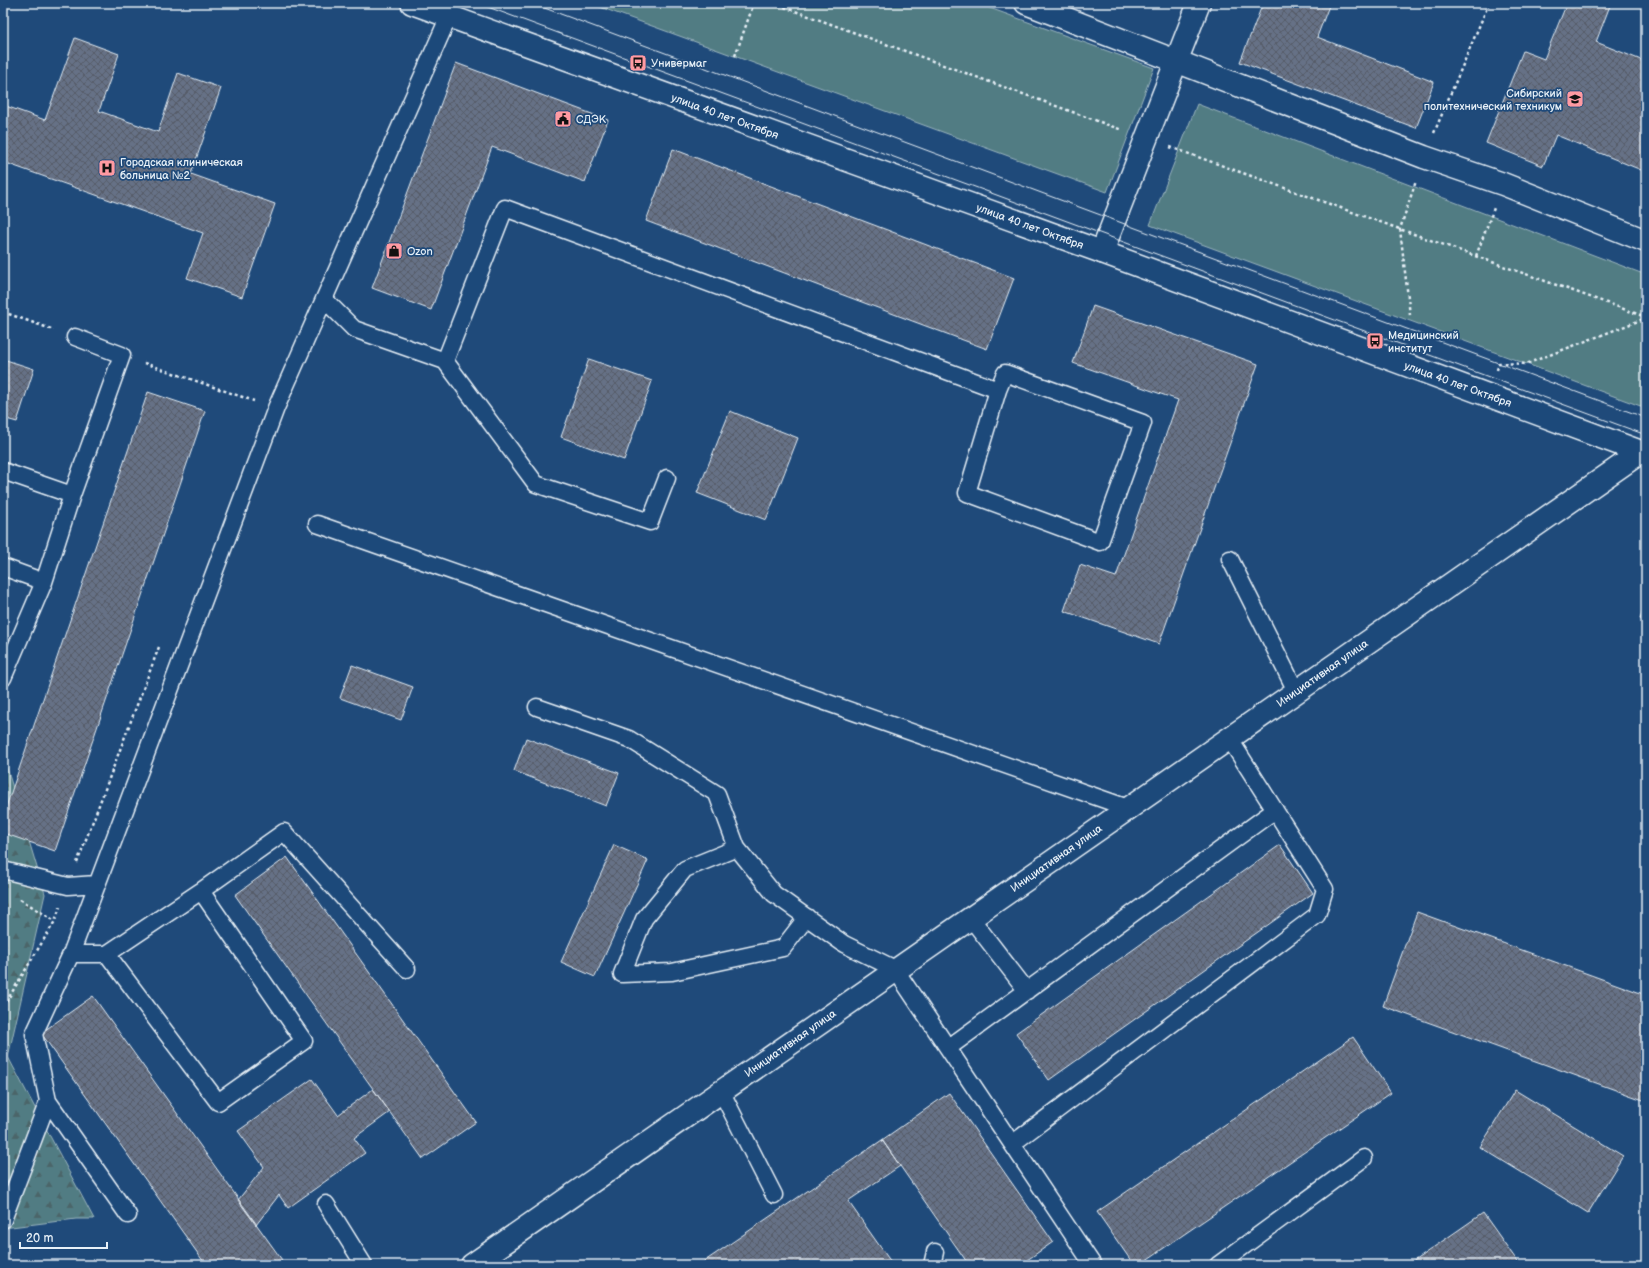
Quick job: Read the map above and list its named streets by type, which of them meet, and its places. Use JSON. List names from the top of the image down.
{
  "streets": {
    "main road": ["улица 40 лет Октября", "Инициативная улица"]
  },
  "crossings": [
    ["улица 40 лет Октября", "Инициативная улица"]
  ],
  "places": {
    "bus stop": ["Универмаг", "Медицинский институт"],
    "school or university": ["Сибирский политехнический техникум"],
    "public building": ["СДЭК"],
    "hospital": ["Городская клиническая больница №2"],
    "shop": ["Ozon"]
  },
  "scale_bar": "20 m"
}
